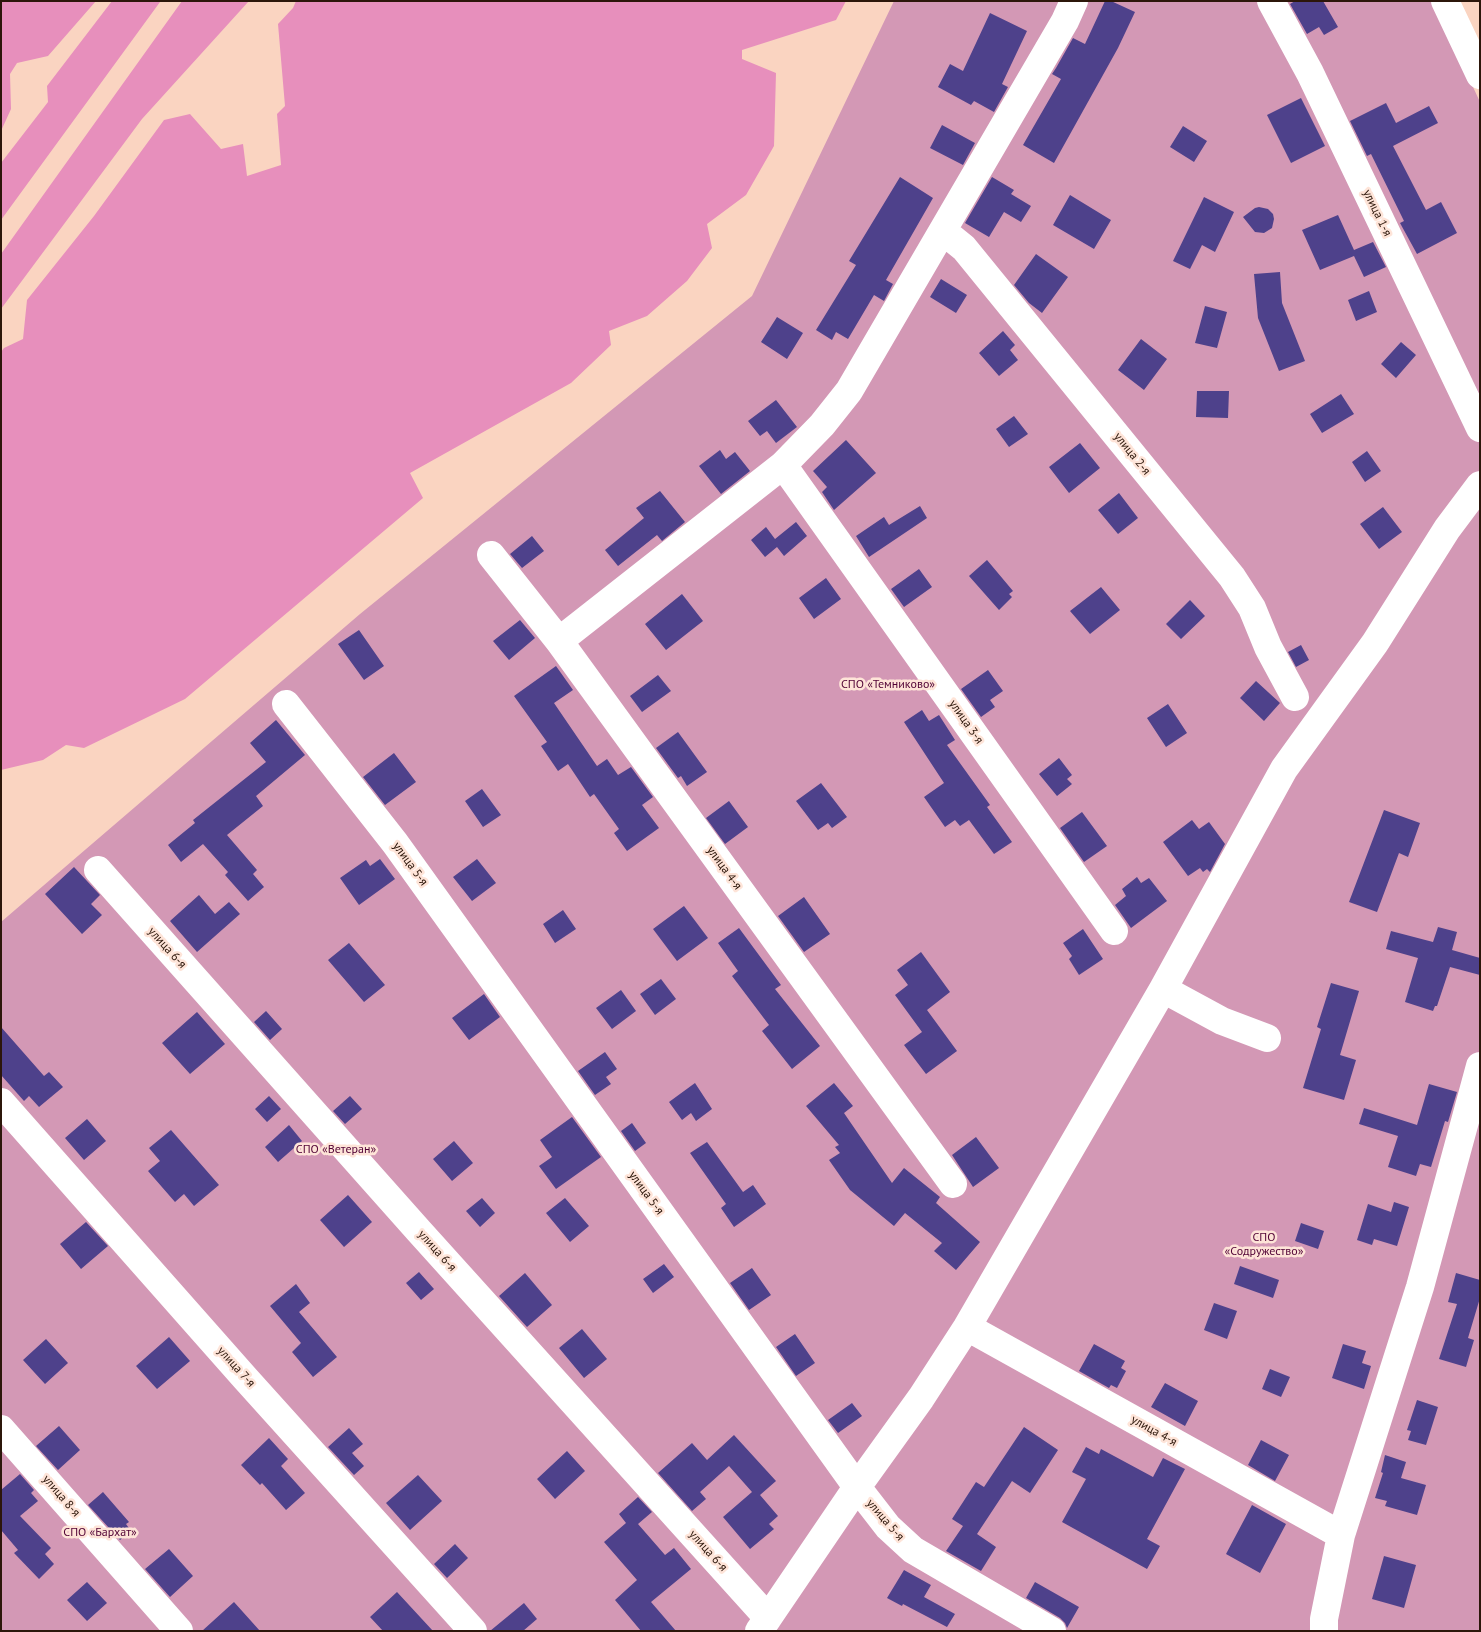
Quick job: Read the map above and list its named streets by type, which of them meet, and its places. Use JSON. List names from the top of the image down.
{
  "streets": {
    "street": [
      "улица 1-я",
      "улица 2-я",
      "улица 3-я",
      "улица 5-я",
      "улица 4-я",
      "улица 6-я",
      "улица 7-я",
      "улица 8-я"
    ]
  },
  "parks": [
    "СПО «Темниково»",
    "СПО «Ветеран»",
    "СПО «Содружество»",
    "СПО «Бархат»"
  ]
}
